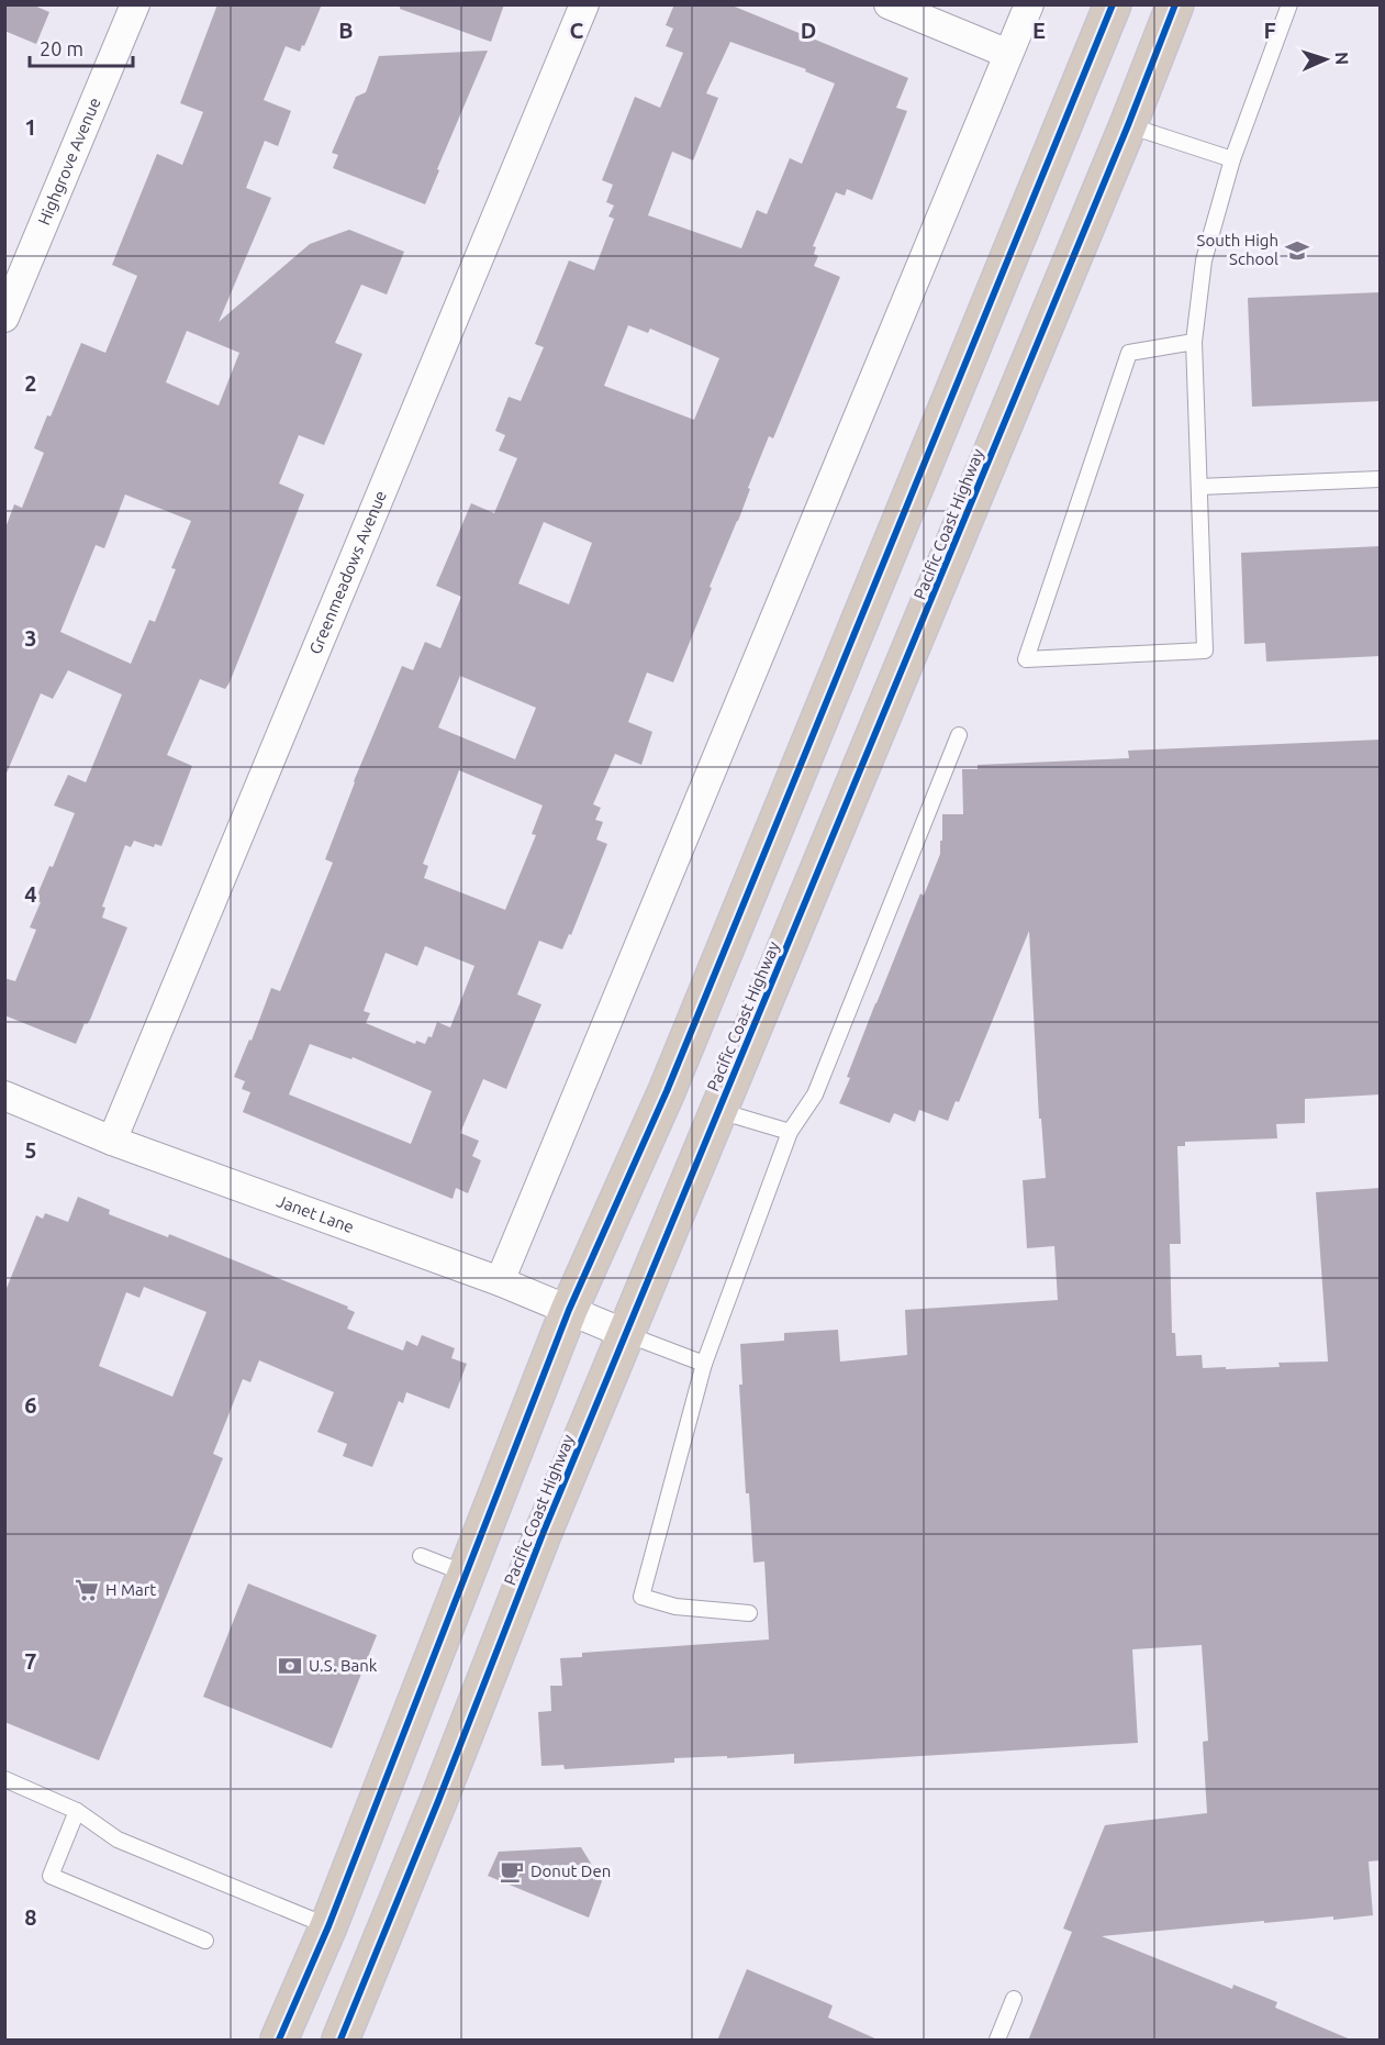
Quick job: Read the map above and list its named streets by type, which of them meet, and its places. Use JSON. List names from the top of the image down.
{
  "streets": {
    "highway": ["Pacific Coast Highway"],
    "street": ["Highgrove Avenue", "Greenmeadows Avenue", "Janet Lane"]
  },
  "crossings": [
    ["Pacific Coast Highway", "Janet Lane"],
    ["Greenmeadows Avenue", "Janet Lane"]
  ],
  "places": {
    "school or university": ["South High School"],
    "supermarket": ["H Mart"],
    "bank": ["U.S. Bank"],
    "cafe": ["Donut Den"]
  },
  "scale_bar": "20 m",
  "north": "right",
  "grid": {
    "columns": [
      "B",
      "C",
      "D",
      "E",
      "F"
    ],
    "rows": [
      "1",
      "2",
      "3",
      "4",
      "5",
      "6",
      "7",
      "8"
    ]
  }
}
